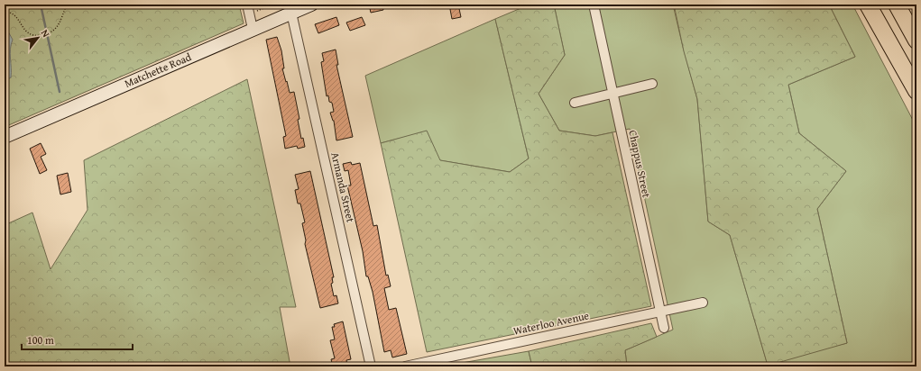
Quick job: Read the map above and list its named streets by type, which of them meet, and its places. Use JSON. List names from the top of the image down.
{
  "streets": {
    "street": [
      "Matchette Road",
      "Chappus Street",
      "Armanda Street",
      "Waterloo Avenue"
    ]
  },
  "crossings": [
    ["Matchette Road", "Armanda Street"],
    ["Chappus Street", "Waterloo Avenue"]
  ],
  "scale_bar": "100 m",
  "north": "top right"
}
